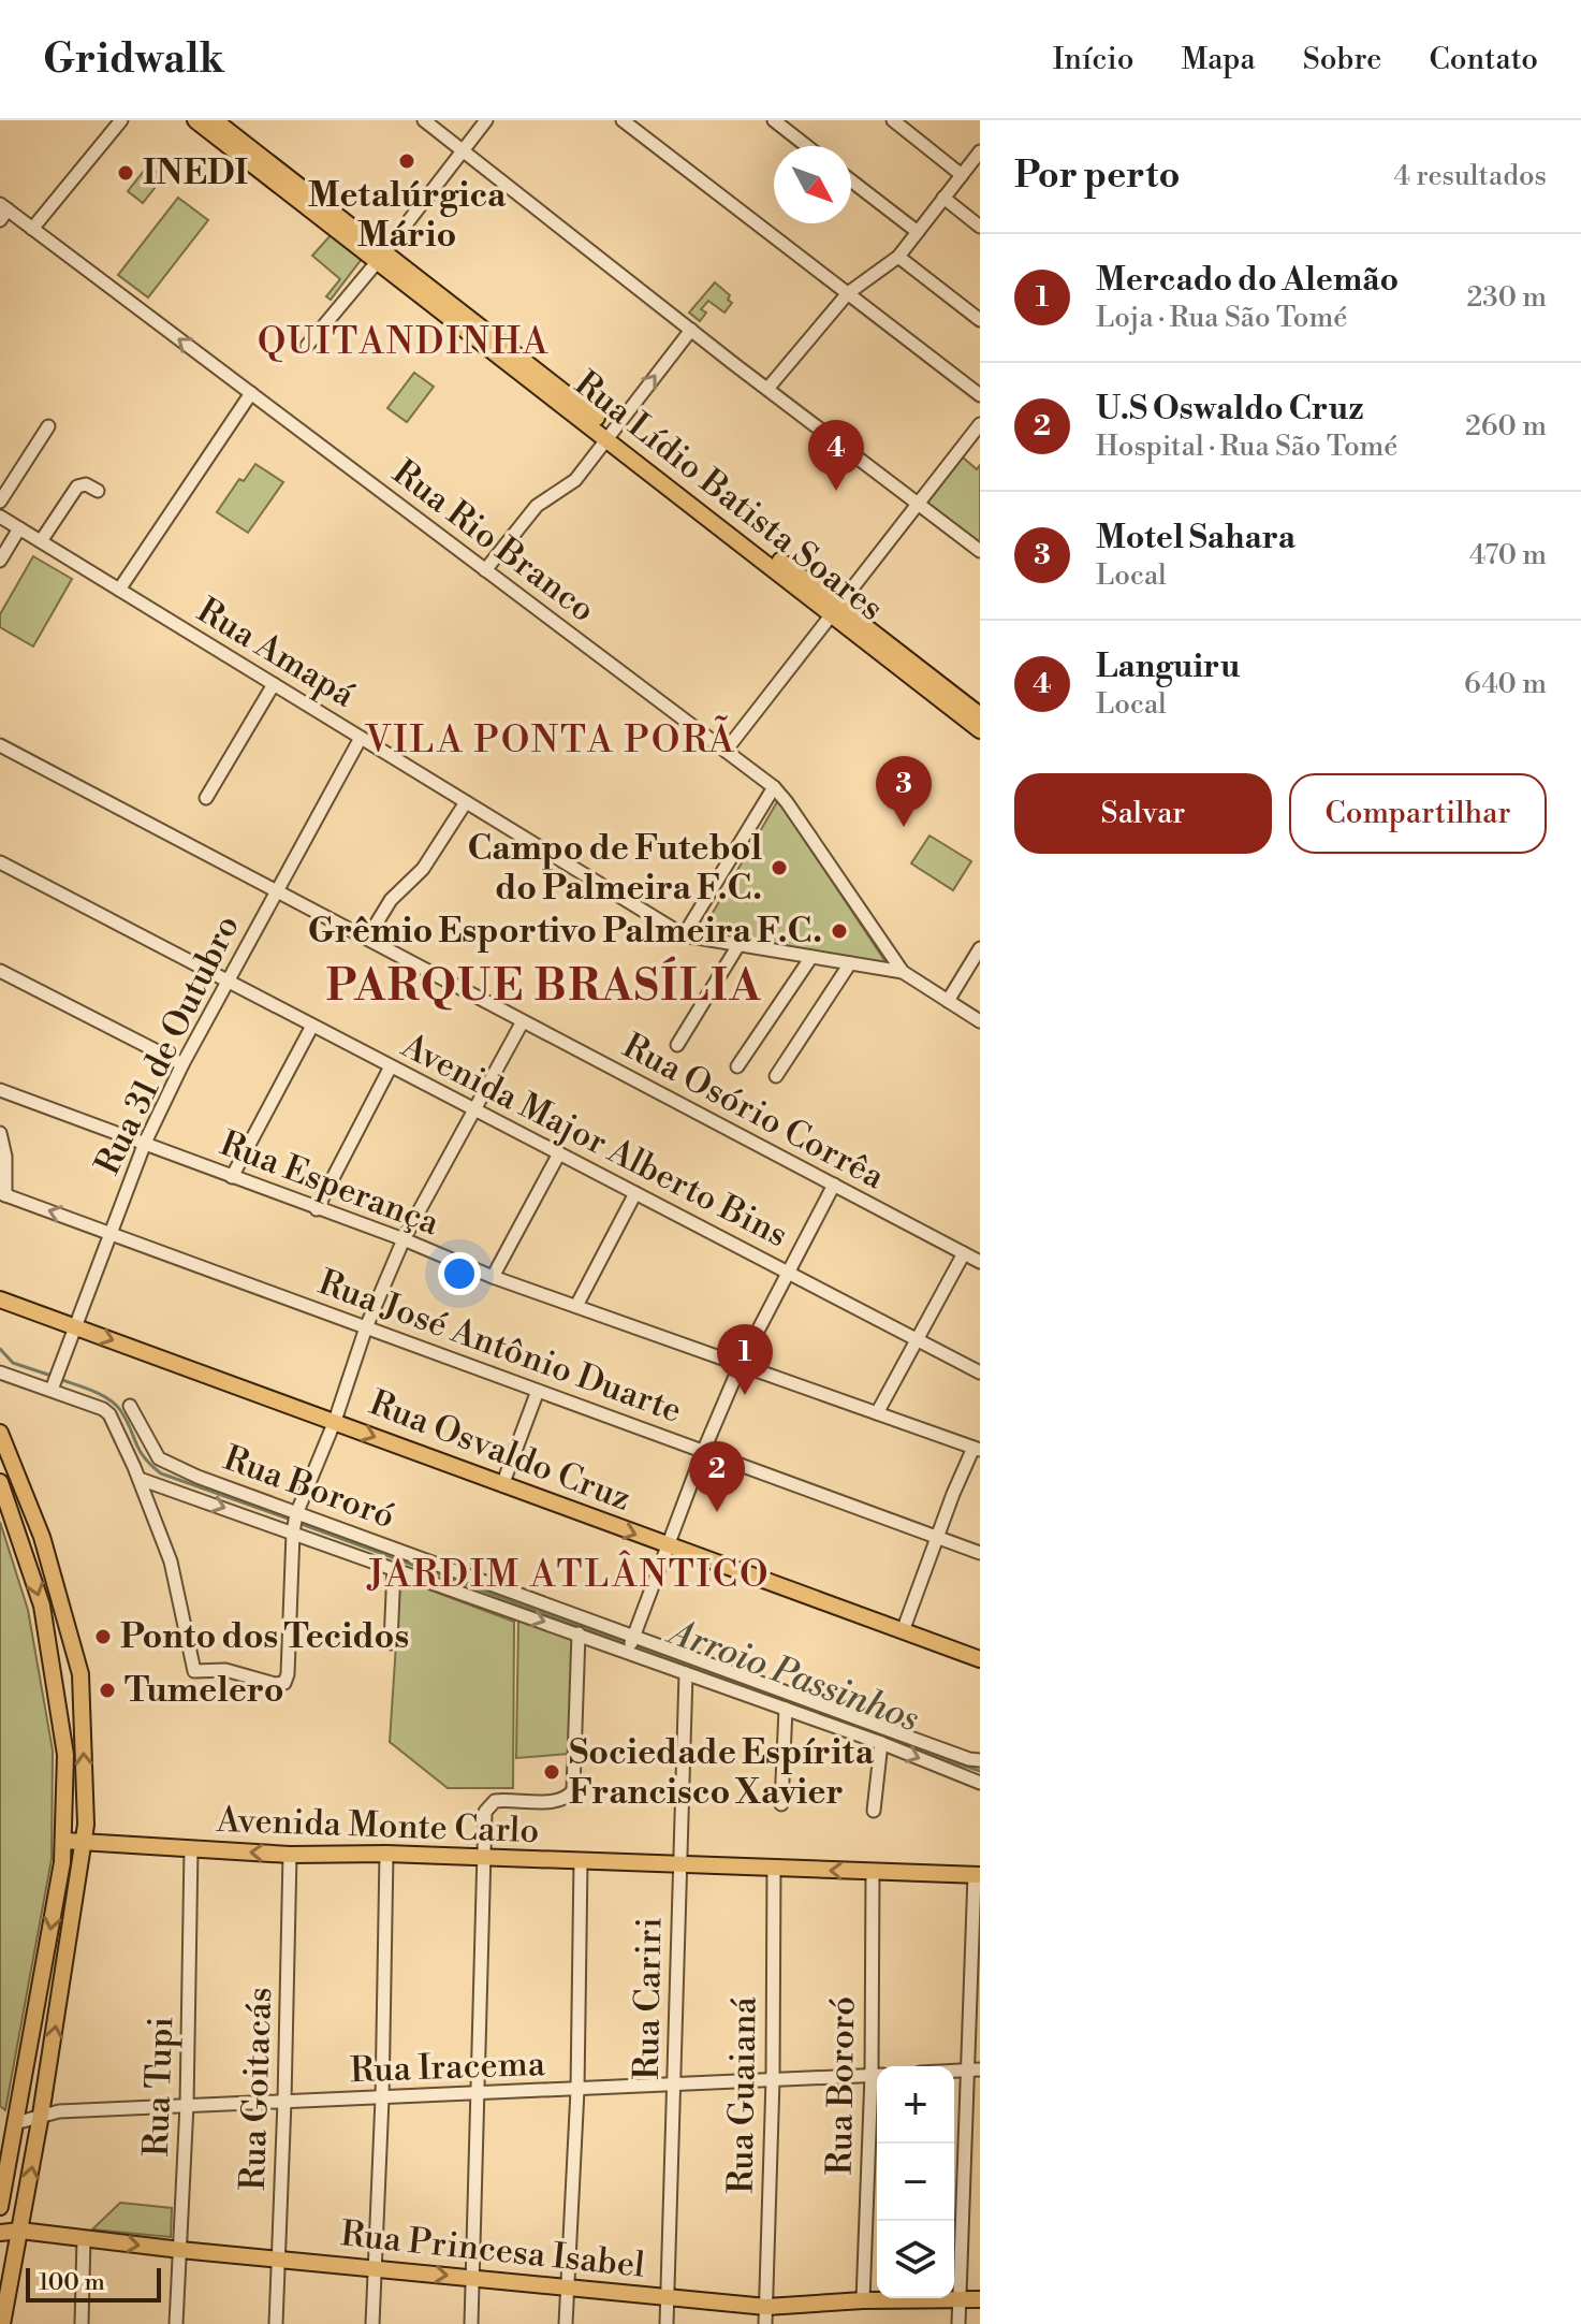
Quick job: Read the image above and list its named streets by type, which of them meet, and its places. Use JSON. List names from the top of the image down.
{
  "streets": {
    "main road": [
      "Rua Lídio Batista Soares",
      "Rua Osvaldo Cruz",
      "Avenida Monte Carlo",
      "Rua Princesa Isabel"
    ],
    "street": [
      "Rua Rio Branco",
      "Rua Amapá",
      "Rua 31 de Outubro",
      "Rua Osório Corrêa",
      "Avenida Major Alberto Bins",
      "Rua Esperança",
      "Rua José Antônio Duarte",
      "Rua Bororó",
      "Rua Cariri",
      "Rua Iracema",
      "Rua Tupi",
      "Rua Goitacás",
      "Rua Guaianá"
    ]
  },
  "crossings": [
    ["Rua Rio Branco", "Rua Amapá"],
    ["Rua Amapá", "Rua 31 de Outubro"],
    ["Rua 31 de Outubro", "Rua Osório Corrêa"],
    ["Rua 31 de Outubro", "Avenida Major Alberto Bins"],
    ["Rua 31 de Outubro", "Rua Esperança"],
    ["Rua 31 de Outubro", "Rua José Antônio Duarte"],
    ["Rua 31 de Outubro", "Rua Osvaldo Cruz"],
    ["Rua Bororó", "Avenida Monte Carlo"],
    ["Rua Bororó", "Rua Princesa Isabel"],
    ["Avenida Monte Carlo", "Rua Cariri"],
    ["Avenida Monte Carlo", "Rua Tupi"],
    ["Avenida Monte Carlo", "Rua Goitacás"],
    ["Avenida Monte Carlo", "Rua Guaianá"],
    ["Rua Cariri", "Rua Iracema"],
    ["Rua Cariri", "Rua Princesa Isabel"],
    ["Rua Iracema", "Rua Tupi"],
    ["Rua Iracema", "Rua Goitacás"],
    ["Rua Iracema", "Rua Guaianá"],
    ["Rua Tupi", "Rua Princesa Isabel"],
    ["Rua Goitacás", "Rua Princesa Isabel"],
    ["Rua Guaianá", "Rua Princesa Isabel"]
  ],
  "one_way": ["Rua Osvaldo Cruz"],
  "districts": [
    "QUITANDINHA",
    "VILA PONTA PORÃ",
    "PARQUE BRASÍLIA",
    "JARDIM ATLÂNTICO"
  ],
  "water": ["Arroio Passinhos"],
  "places": [
    "Metalúrgica Mário",
    "INEDI",
    "Campo de Futebol do Palmeira F.C.",
    "Grêmio Esportivo Palmeira F.C.",
    "Ponto dos Tecidos",
    "Tumelero",
    "Sociedade Espírita Francisco Xavier"
  ],
  "scale_bar": "100 m",
  "north": "bottom right",
  "page": {
    "header": "Gridwalk",
    "nav": [
      "Início",
      "Mapa",
      "Sobre",
      "Contato"
    ],
    "heading": ["Por perto", "4 resultados"],
    "list": [
      {
        "mark": "1",
        "name": "Mercado do Alemão",
        "note": "Loja · Rua São Tomé",
        "value": "230 m"
      },
      {
        "mark": "2",
        "name": "U.S Oswaldo Cruz",
        "note": "Hospital · Rua São Tomé",
        "value": "260 m"
      },
      {
        "mark": "3",
        "name": "Motel Sahara",
        "note": "Local",
        "value": "470 m"
      },
      {
        "mark": "4",
        "name": "Languiru",
        "note": "Local",
        "value": "640 m"
      }
    ],
    "pins": [
      "4",
      "3",
      "1",
      "2"
    ],
    "buttons": ["Salvar", "Compartilhar"],
    "map_buttons": ["+", "−"],
    "scale": "100 m"
  }
}
